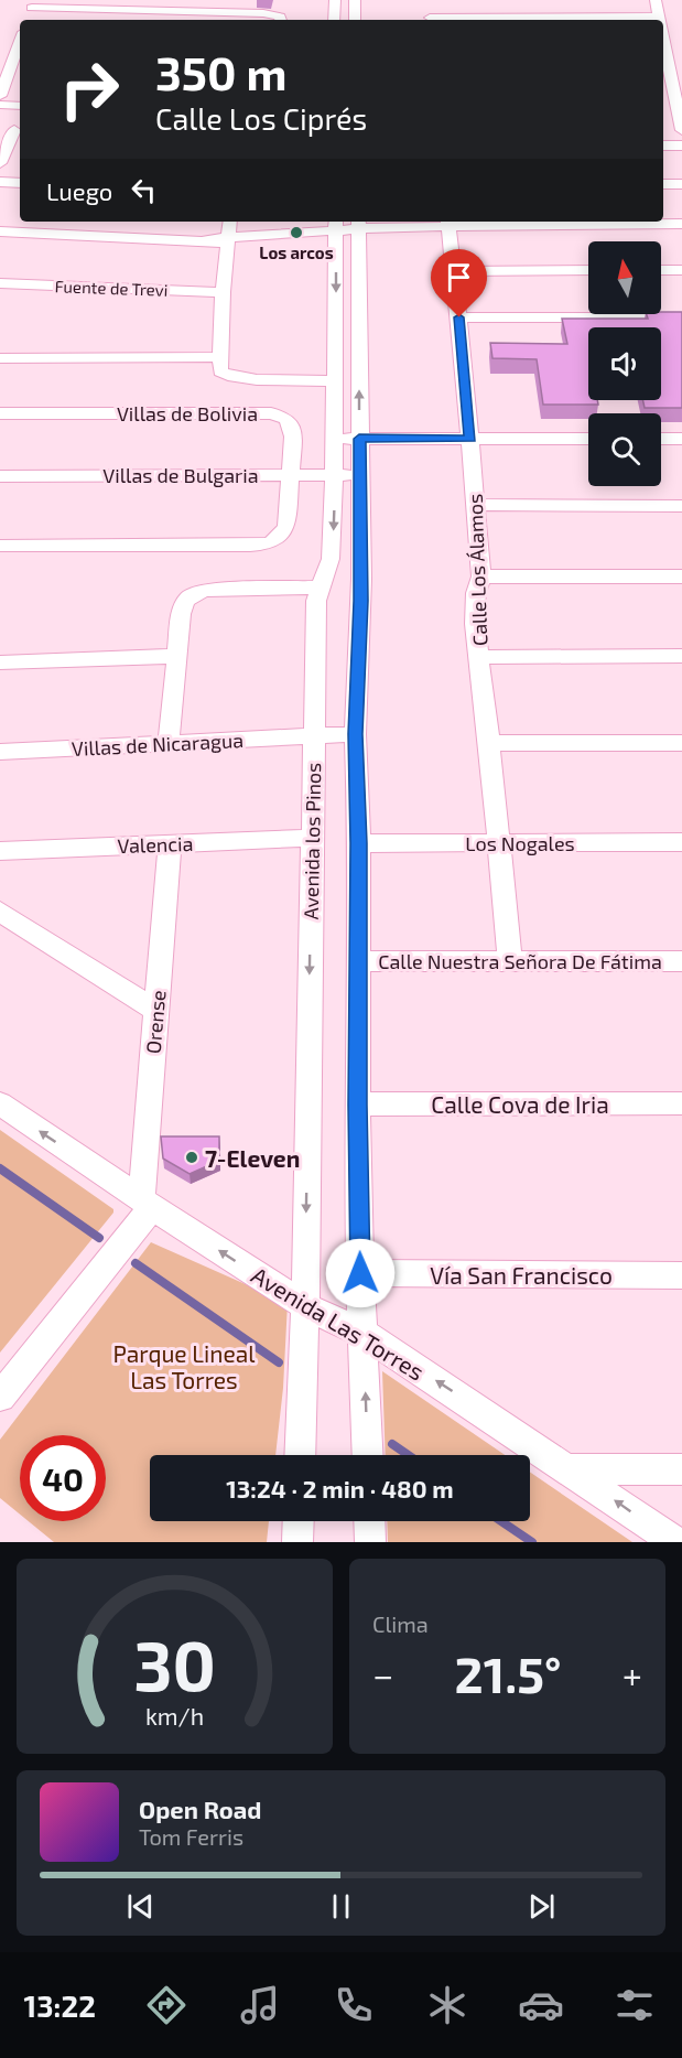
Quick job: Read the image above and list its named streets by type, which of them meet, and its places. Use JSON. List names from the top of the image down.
{
  "streets": {
    "street": [
      "Fuente de Trevi",
      "Villas de Bolivia",
      "Villas de Bulgaria",
      "Calle Los Álamos",
      "Villas de Nicaragua",
      "Avenida los Pinos",
      "Los Nogales",
      "Valencia",
      "Calle Nuestra Señora De Fátima",
      "Orense",
      "Calle Cova de Iria",
      "Vía San Francisco",
      "Avenida Las Torres"
    ]
  },
  "crossings": [
    ["Villas de Bolivia", "Villas de Bulgaria"],
    ["Villas de Bulgaria", "Avenida los Pinos"],
    ["Calle Los Álamos", "Los Nogales"],
    ["Calle Los Álamos", "Calle Nuestra Señora De Fátima"],
    ["Villas de Nicaragua", "Avenida los Pinos"],
    ["Avenida los Pinos", "Valencia"],
    ["Avenida los Pinos", "Avenida Las Torres"],
    ["Valencia", "Orense"],
    ["Orense", "Avenida Las Torres"]
  ],
  "one_way": ["Avenida Las Torres"],
  "parks": ["Parque Lineal Las Torres"],
  "places": ["Los arcos", "7-Eleven"],
  "north": "top",
  "page": {
    "turn": ["350 m", "Calle Los Ciprés"],
    "then": "Luego",
    "limit": "40",
    "trip": "13:24 · 2 min · 480 m",
    "tile": "Clima",
    "heat": ["−", "21.5°", "+"],
    "song": ["Open Road", "Tom Ferris"],
    "tabs": "13:22",
    "gauge": ["30", "km/h"]
  }
}
